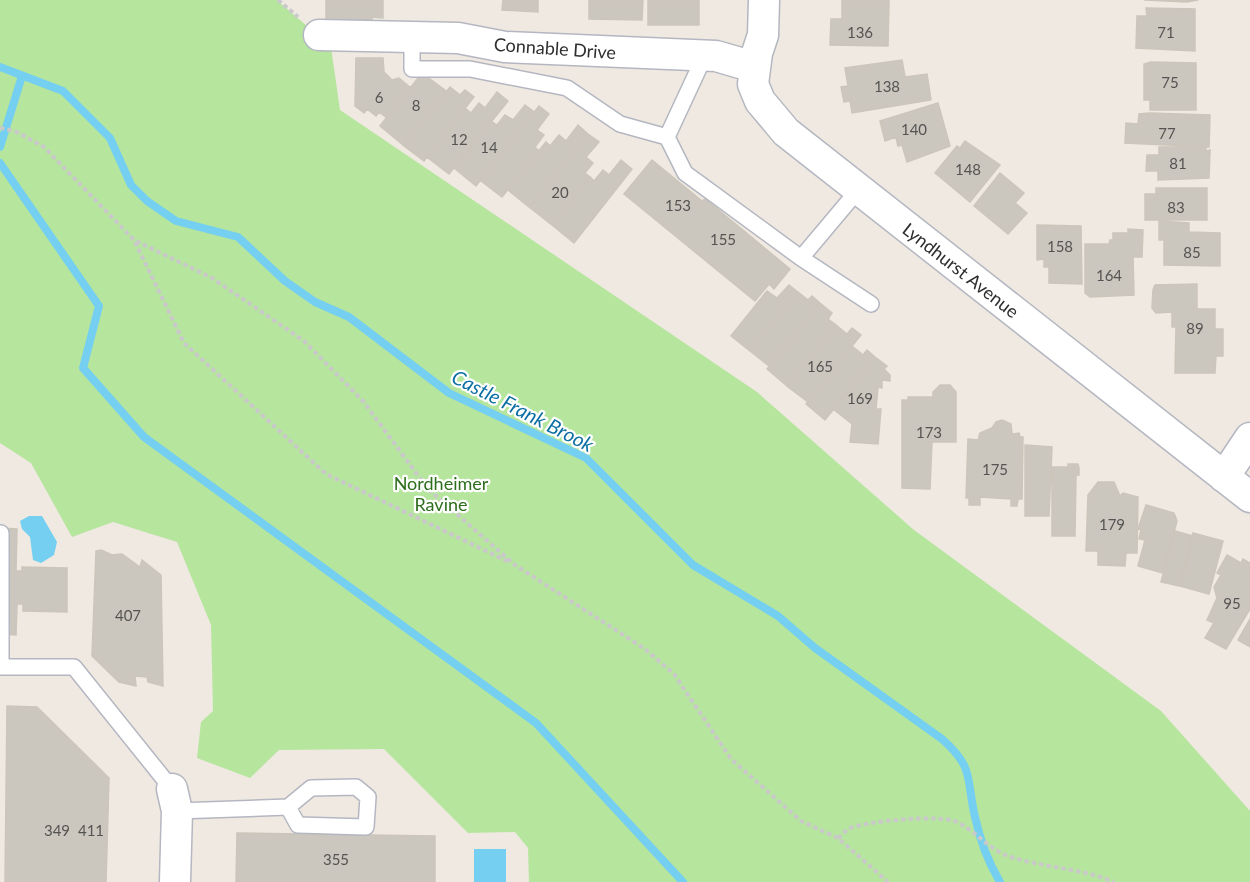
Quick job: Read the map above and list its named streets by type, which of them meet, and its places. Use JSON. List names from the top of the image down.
{
  "streets": {
    "street": ["Connable Drive", "Lyndhurst Avenue"]
  },
  "crossings": [
    ["Connable Drive", "Lyndhurst Avenue"]
  ],
  "water": ["Castle Frank Brook"],
  "parks": ["Nordheimer Ravine"],
  "house_numbers": [
    "136",
    "71",
    "75",
    "138",
    "6",
    "8",
    "140",
    "77",
    "12",
    "14",
    "81",
    "148",
    "20",
    "153",
    "83",
    "155",
    "158",
    "85",
    "164",
    "89",
    "165",
    "169",
    "173",
    "175",
    "179",
    "95",
    "407",
    "349",
    "411",
    "355"
  ]
}
